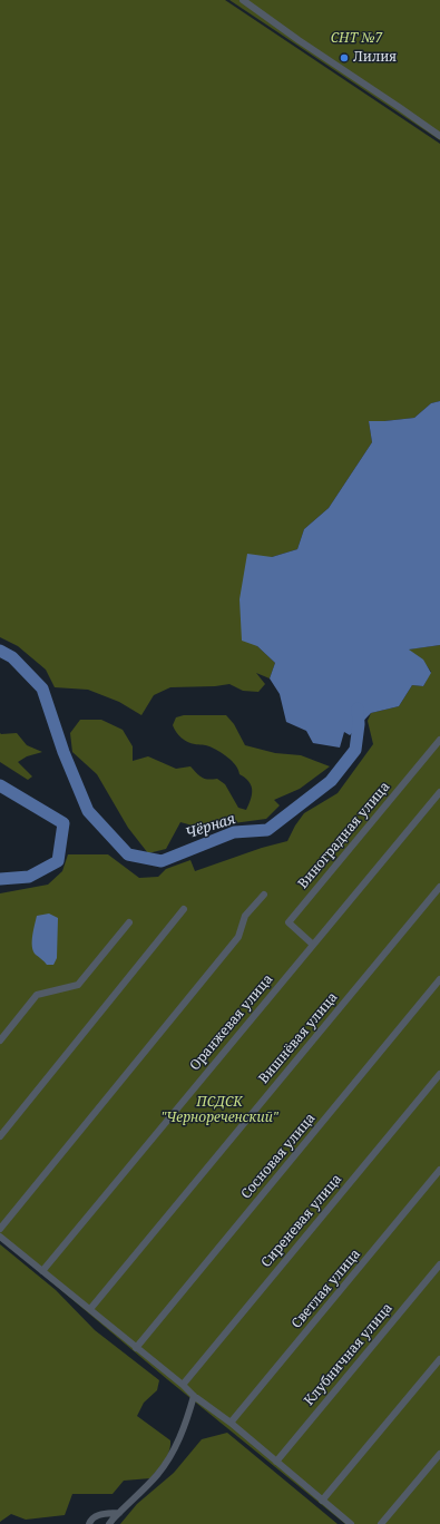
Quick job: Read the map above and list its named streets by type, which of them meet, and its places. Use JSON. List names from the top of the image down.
{
  "streets": {
    "street": [
      "Виноградная улица",
      "Оранжевая улица",
      "Вишнёвая улица",
      "Сосновая улица",
      "Сиреневая улица",
      "Светлая улица",
      "Клубничная улица"
    ]
  },
  "crossings": [
    ["Виноградная улица", "Оранжевая улица"]
  ],
  "water": ["Чёрная"],
  "parks": ["СНТ №7", "ПСДСК \"Чернореченский\""],
  "places": ["Лилия"]
}
